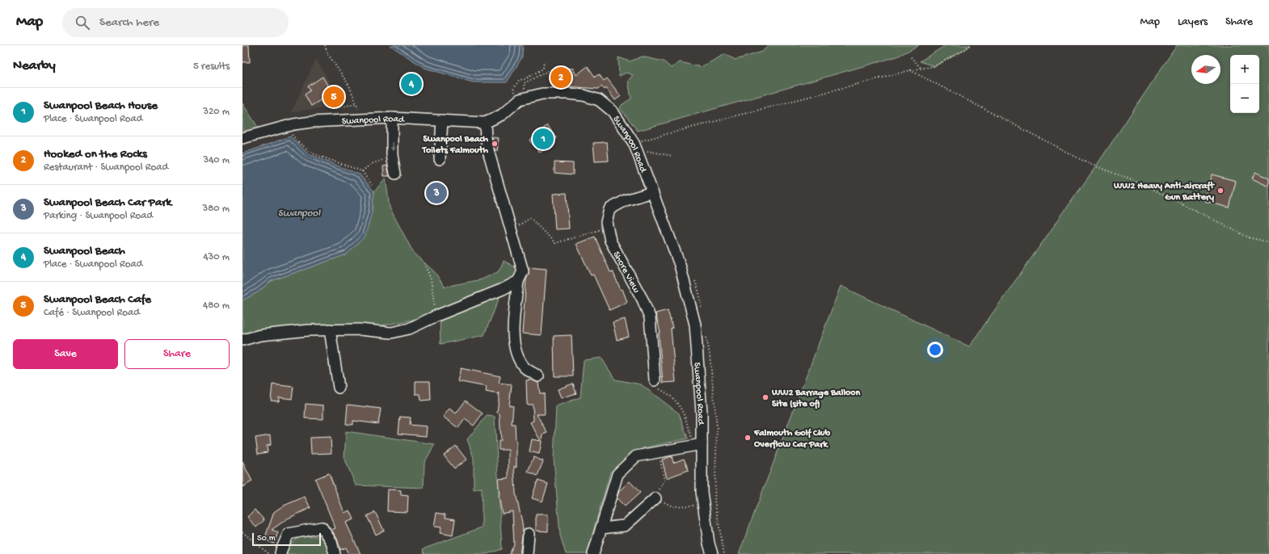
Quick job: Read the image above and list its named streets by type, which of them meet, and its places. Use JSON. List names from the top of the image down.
{
  "streets": {
    "street": ["Swanpool Road", "Shore View"]
  },
  "crossings": [
    ["Swanpool Road", "Shore View"]
  ],
  "water": ["Swanpool"],
  "places": [
    "Swanpool Beach Toilets Falmouth",
    "WW2 Heavy Anti-aircraft Gun Battery",
    "WW2 Barrage Balloon Site (site of)",
    "Falmouth Golf Club Overflow Car Park"
  ],
  "scale_bar": "50 m",
  "north": "left",
  "page": {
    "header": "Map",
    "search": "Search here",
    "nav": ["Map", "Layers", "Share"],
    "heading": ["Nearby", "5 results"],
    "map_buttons": ["+", "−"],
    "pins": [
      "2",
      "4",
      "5",
      "1",
      "3"
    ],
    "list": [
      {
        "mark": "1",
        "name": "Swanpool Beach House",
        "note": "Place · Swanpool Road",
        "value": "320 m"
      },
      {
        "mark": "2",
        "name": "Hooked on the Rocks",
        "note": "Restaurant · Swanpool Road",
        "value": "340 m"
      },
      {
        "mark": "3",
        "name": "Swanpool Beach Car Park",
        "note": "Parking · Swanpool Road",
        "value": "380 m"
      },
      {
        "mark": "4",
        "name": "Swanpool Beach",
        "note": "Place · Swanpool Road",
        "value": "430 m"
      },
      {
        "mark": "5",
        "name": "Swanpool Beach Cafe",
        "note": "Café · Swanpool Road",
        "value": "480 m"
      }
    ],
    "buttons": ["Save", "Share"],
    "scale": "50 m"
  }
}
